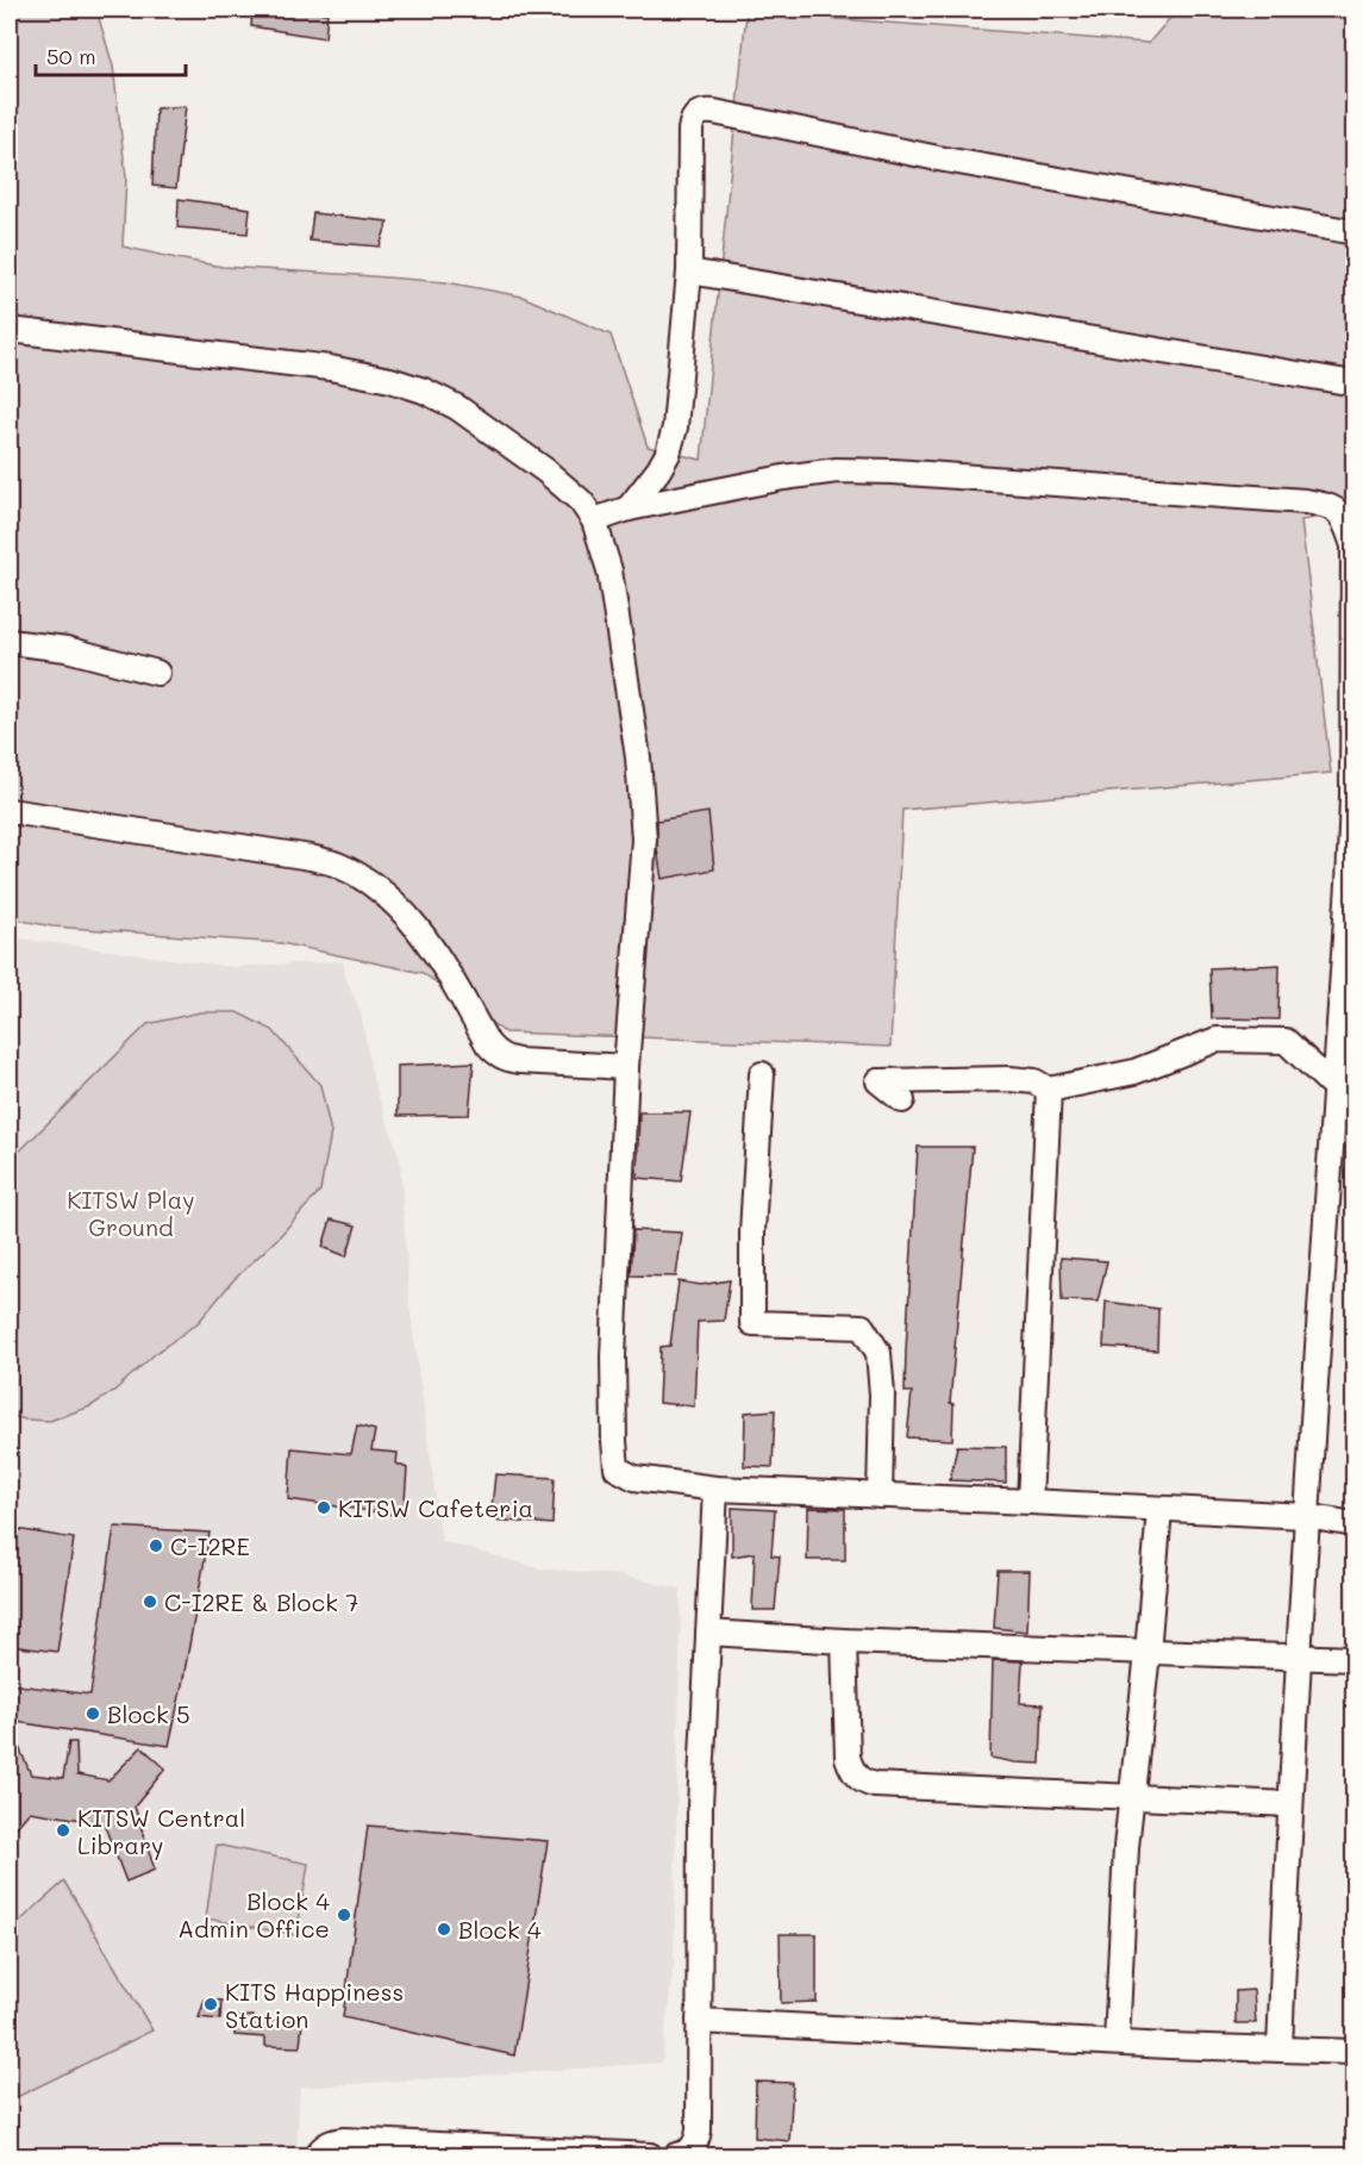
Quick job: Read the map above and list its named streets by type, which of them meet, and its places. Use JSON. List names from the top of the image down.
{
  "parks": ["KITSW Play Ground"],
  "places": [
    "KITSW Cafeteria",
    "C-I2RE",
    "C-I2RE & Block 7",
    "Block 5",
    "KITSW Central Library",
    "Block 4 Admin Office",
    "Block 4",
    "KITS Happiness Station"
  ],
  "scale_bar": "50 m"
}
